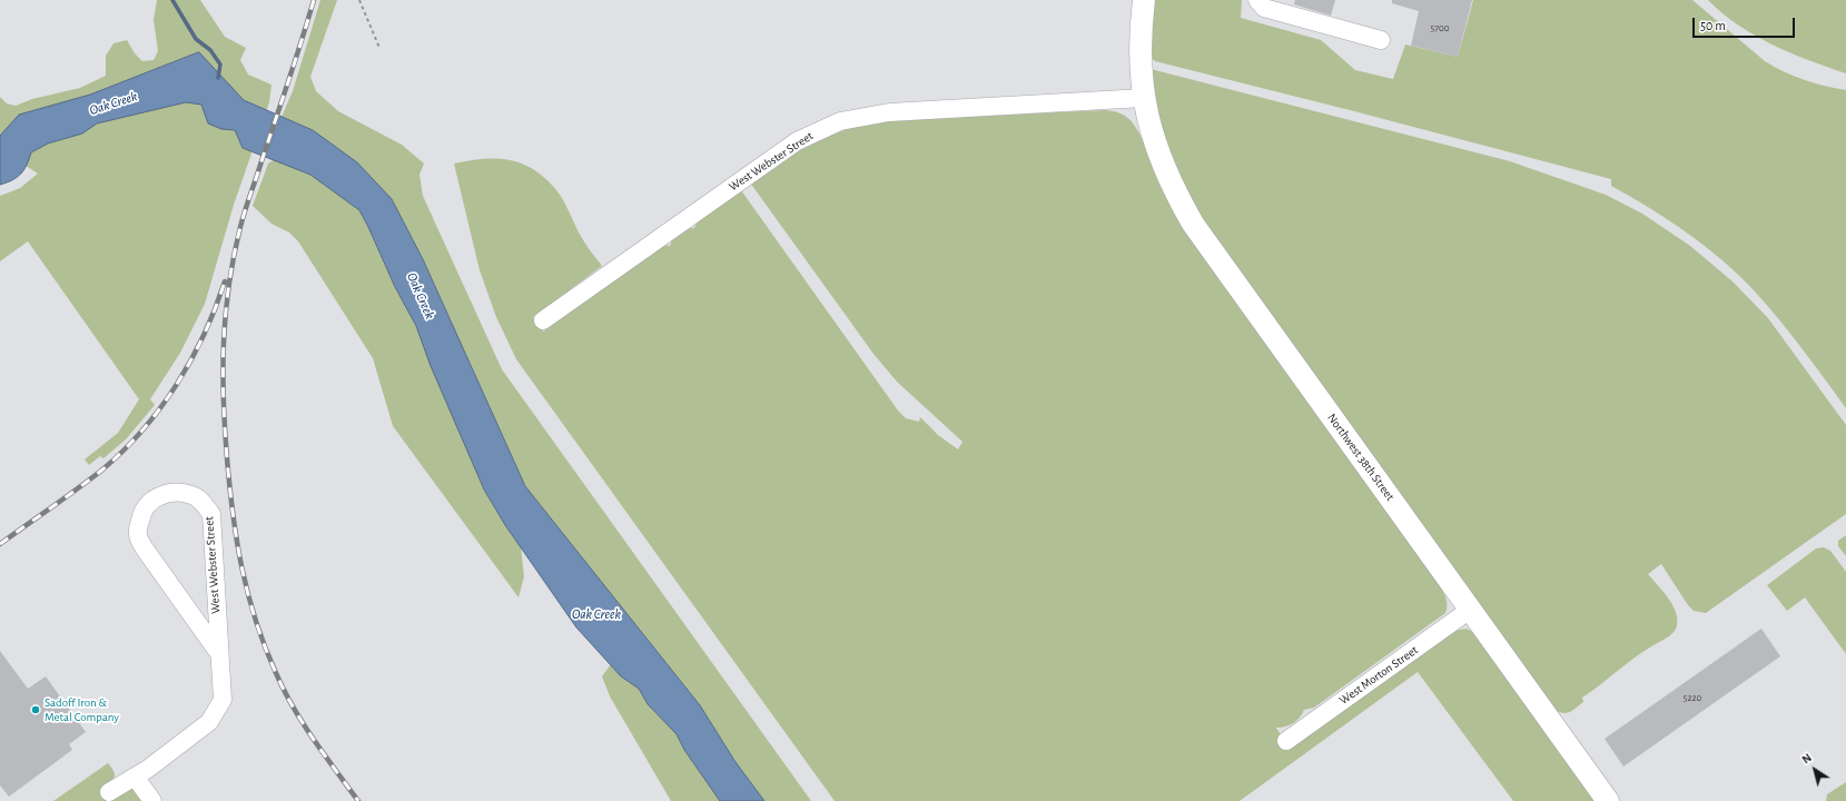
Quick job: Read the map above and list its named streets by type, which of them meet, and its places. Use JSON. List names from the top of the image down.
{
  "streets": {
    "main road": ["Northwest 38th Street"],
    "street": ["West Webster Street", "West Morton Street"]
  },
  "crossings": [
    ["West Webster Street", "Northwest 38th Street"],
    ["Northwest 38th Street", "West Morton Street"]
  ],
  "water": ["Oak Creek"],
  "places": ["Sadoff Iron & Metal Company"],
  "house_numbers": ["5700", "5220"],
  "scale_bar": "50 m",
  "north": "top left"
}
